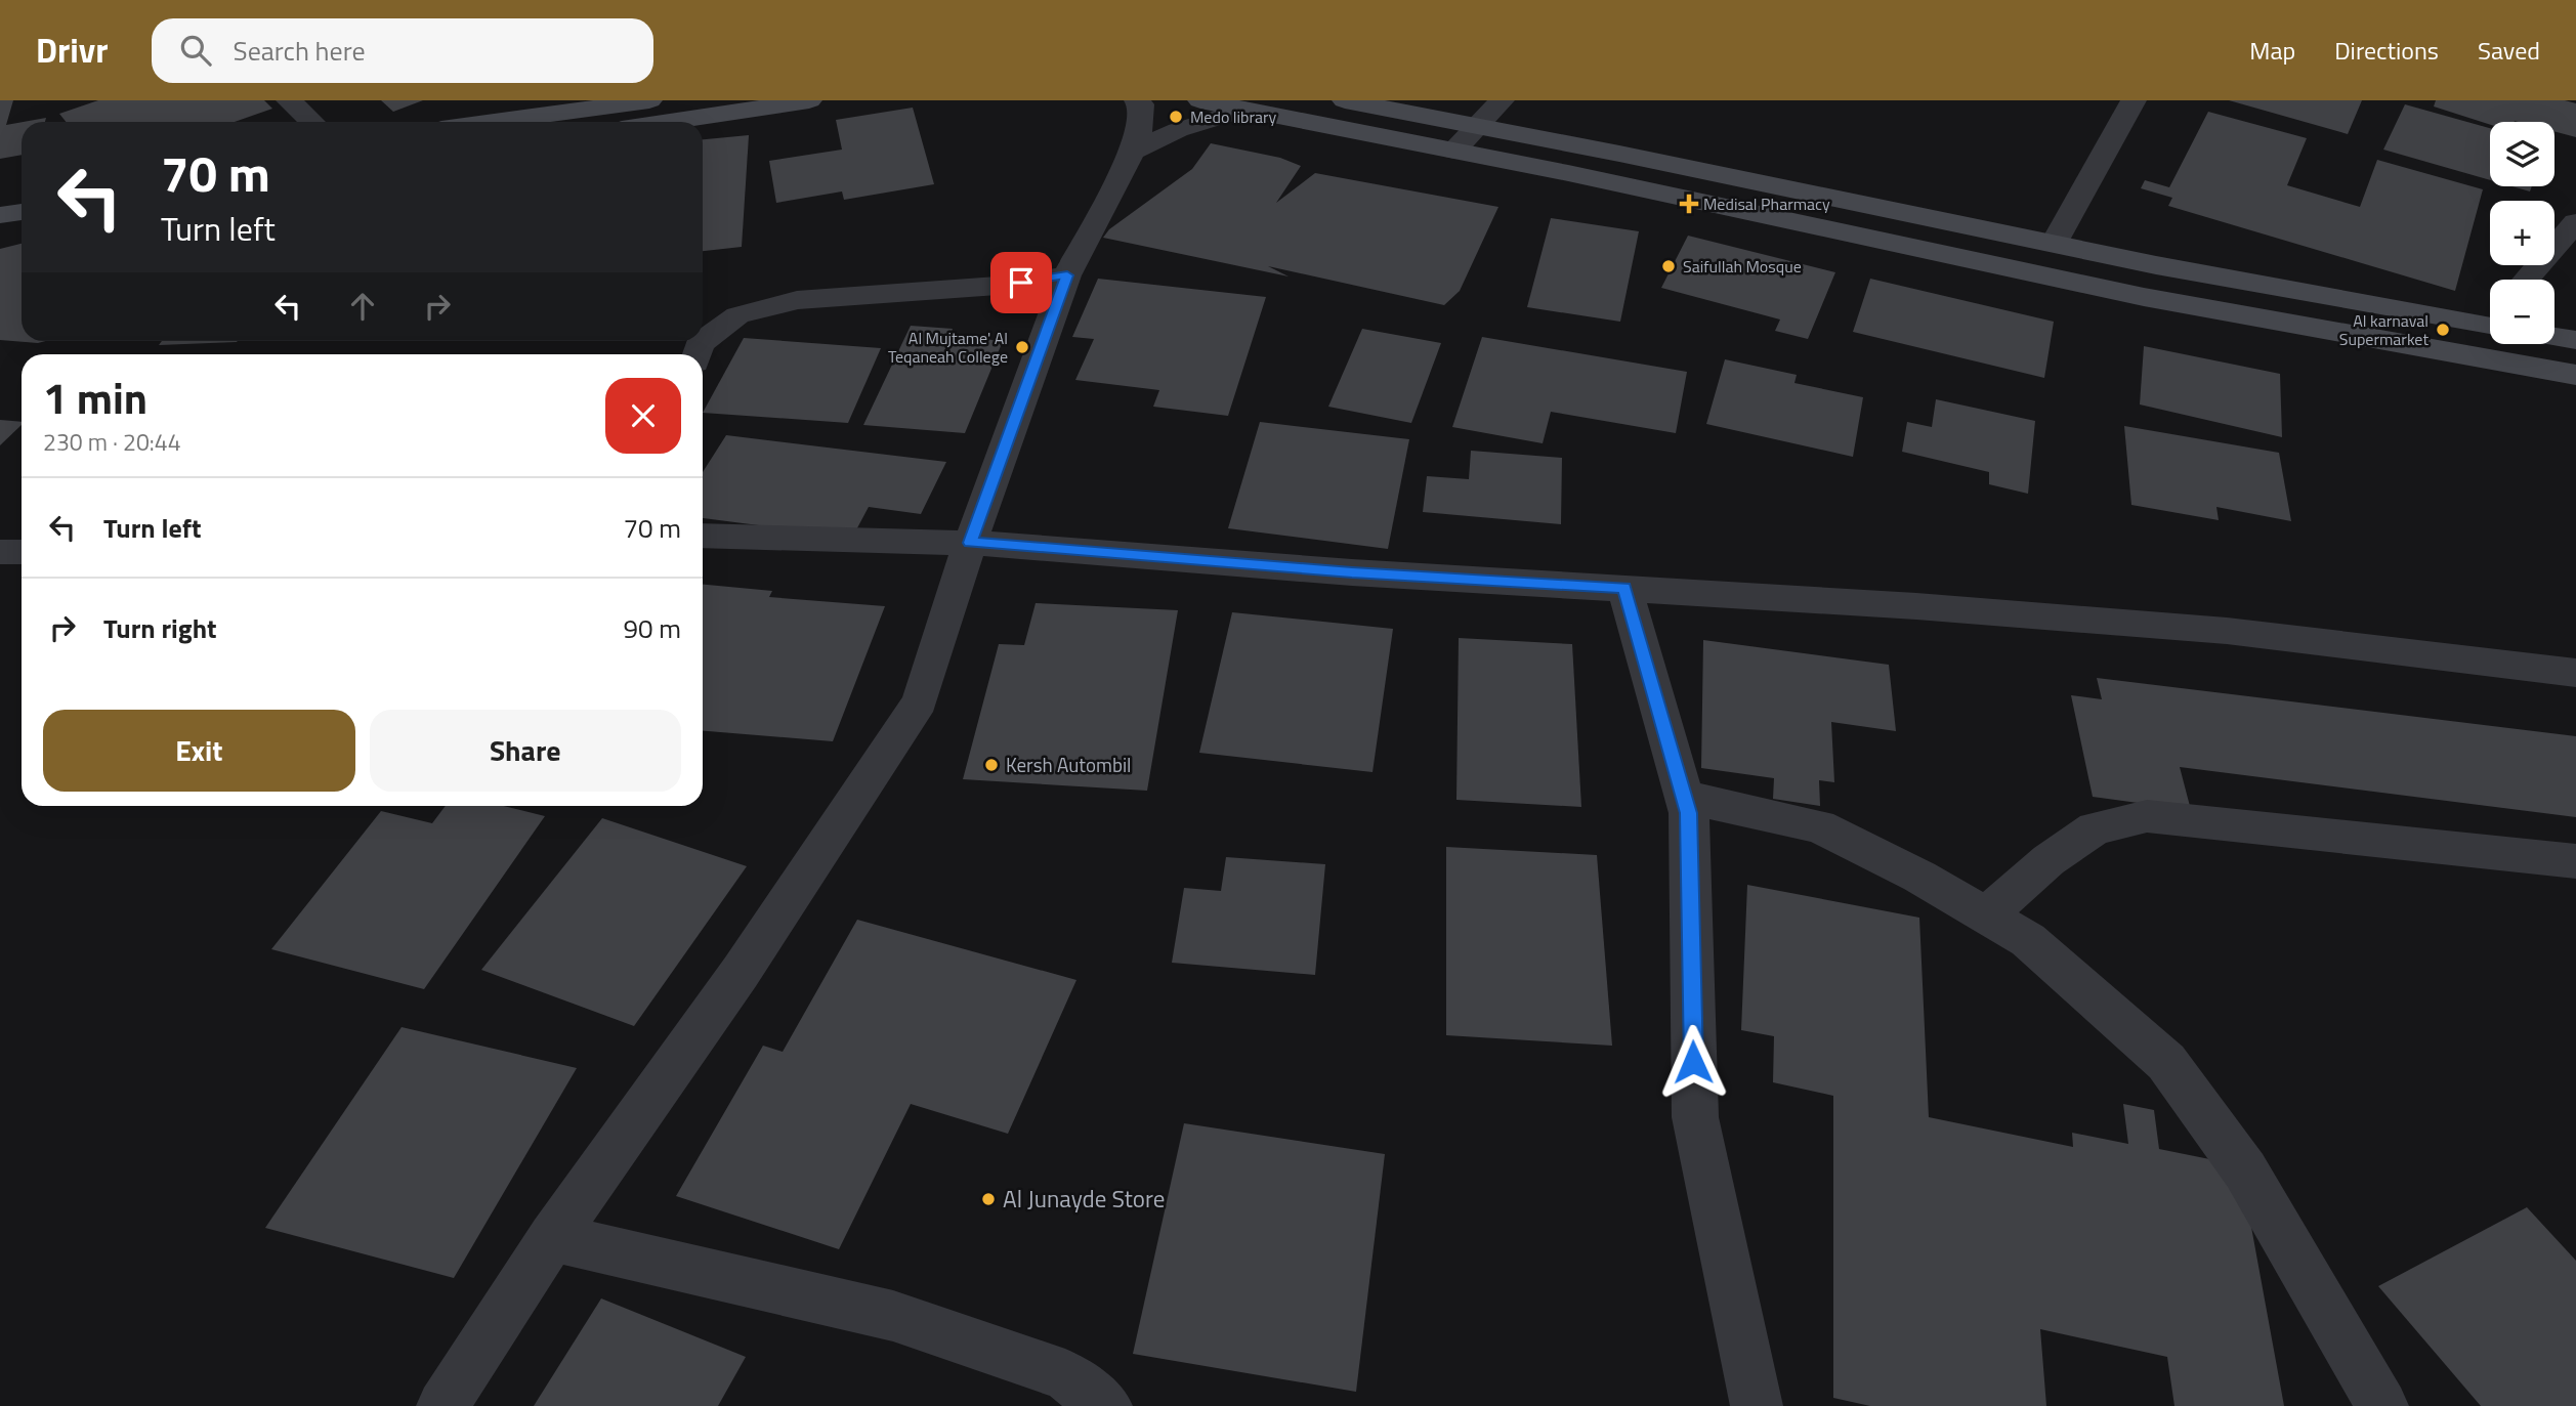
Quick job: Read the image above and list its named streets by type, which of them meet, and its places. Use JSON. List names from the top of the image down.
{
  "places": {
    "other": [
      "Medo library",
      "Saifullah Mosque",
      "Al karnaval Supermarket",
      "Al Mujtame' Al Teqaneah College",
      "Kersh Autombil",
      "Al Junayde Store"
    ],
    "health": ["Medisal Pharmacy"]
  },
  "page": {
    "header": "Drivr",
    "search": "Search here",
    "nav": ["Map", "Directions", "Saved"],
    "map_buttons": ["+", "−"],
    "turn": ["70 m", "Turn left"],
    "heading": ["1 min", "230 m · 20:44"],
    "list": [
      {
        "name": "Turn left",
        "value": "70 m"
      },
      {
        "name": "Turn right",
        "value": "90 m"
      }
    ],
    "buttons": ["Exit", "Share"]
  }
}
